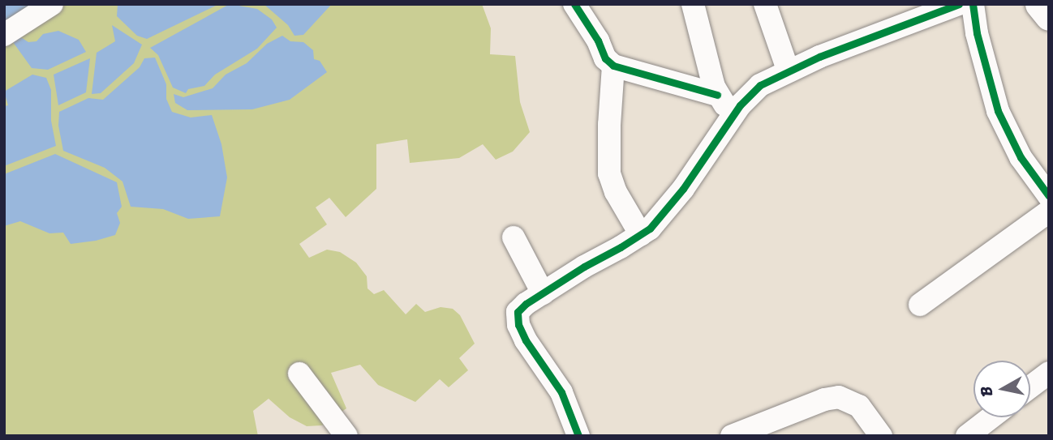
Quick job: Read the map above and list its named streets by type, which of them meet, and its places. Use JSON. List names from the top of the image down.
{
  "north": "left"
}
